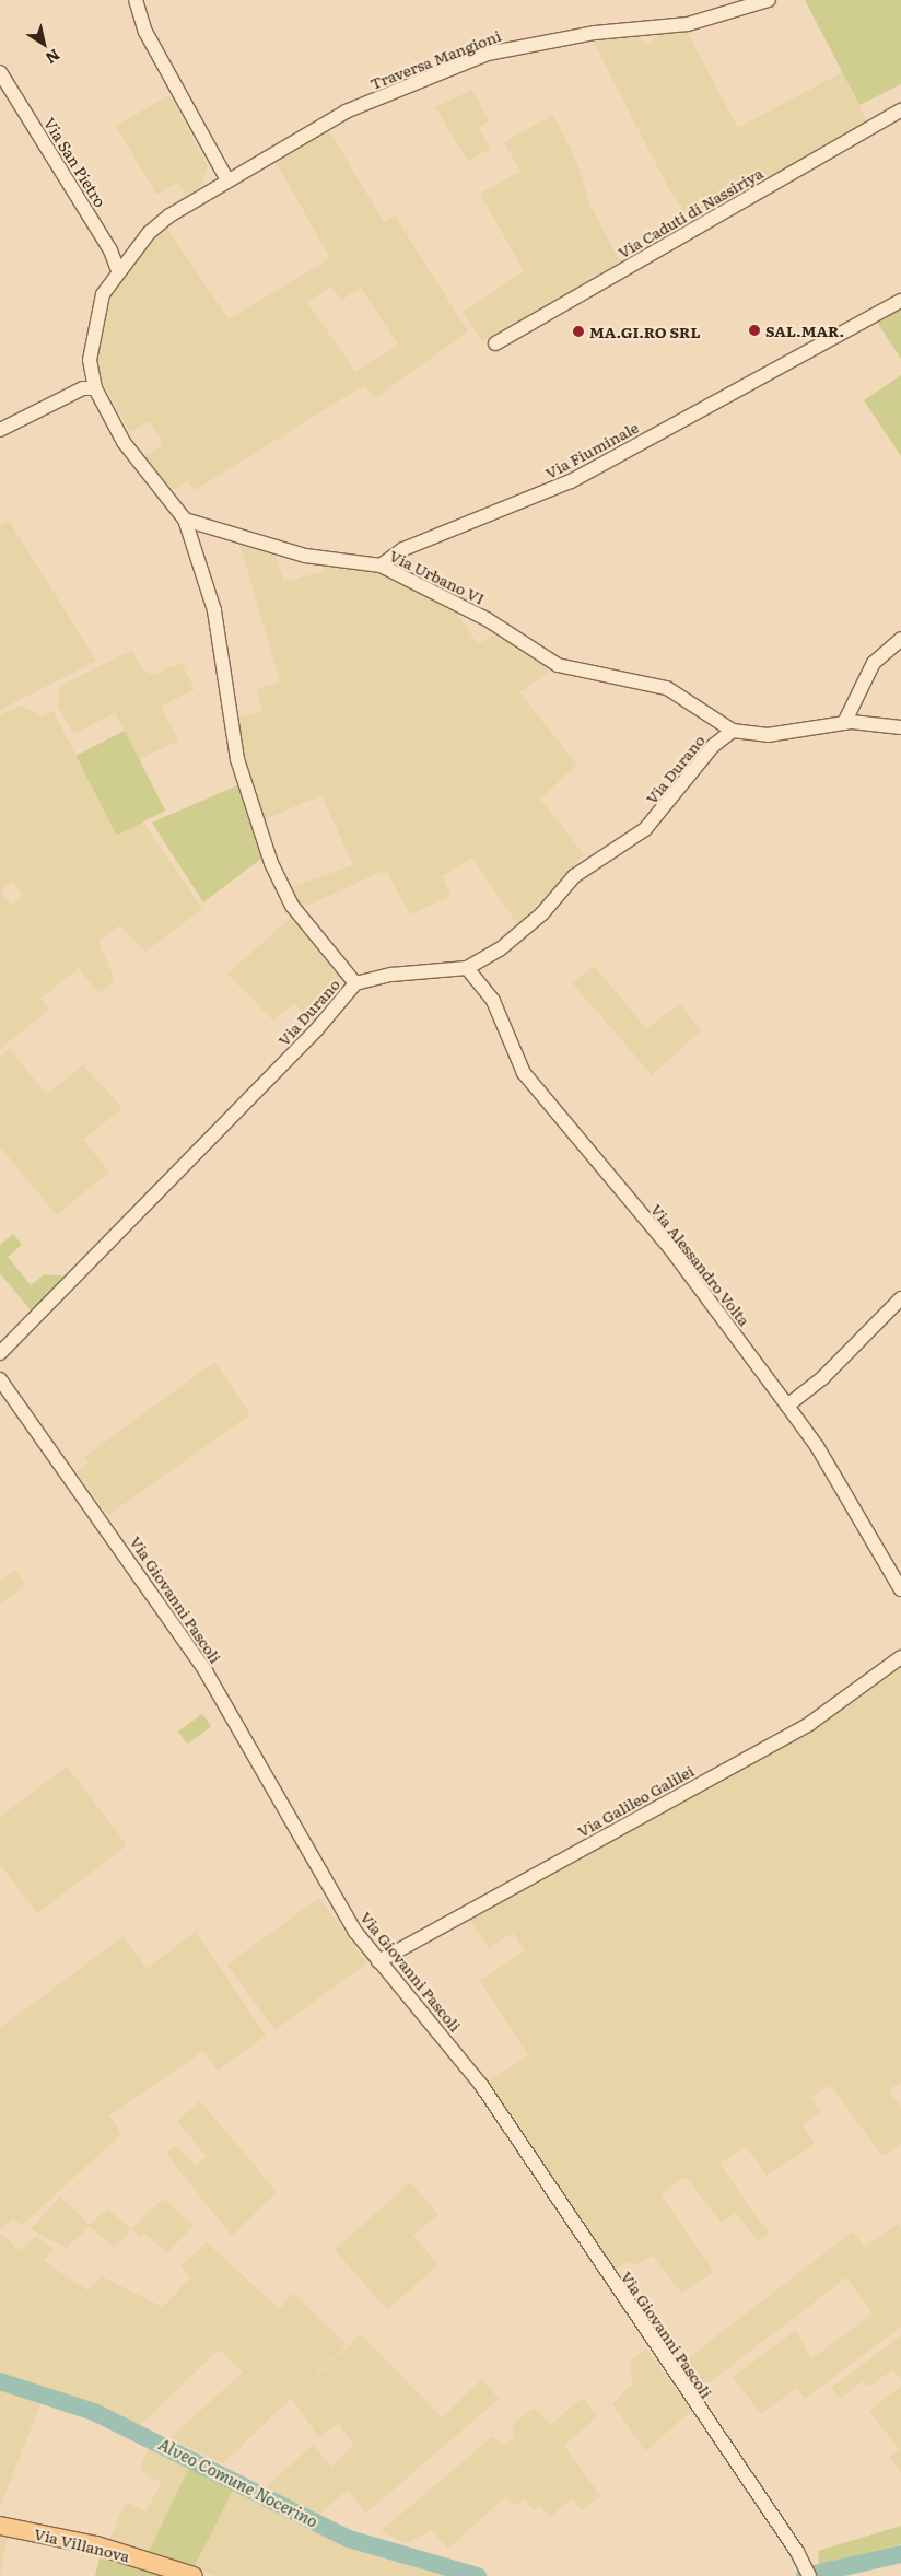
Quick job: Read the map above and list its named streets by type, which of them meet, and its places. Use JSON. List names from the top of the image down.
{
  "streets": {
    "main road": ["Via Villanova"],
    "street": [
      "Traversa Mangioni",
      "Via San Pietro",
      "Via Caduti di Nassiriya",
      "Via Fiuminale",
      "Via Urbano VI",
      "Via Durano",
      "Via Alessandro Volta",
      "Via Giovanni Pascoli",
      "Via Galileo Galilei"
    ]
  },
  "crossings": [
    ["Traversa Mangioni", "Via San Pietro"],
    ["Via Fiuminale", "Via Urbano VI"],
    ["Via Urbano VI", "Via Durano"],
    ["Via Durano", "Via Alessandro Volta"],
    ["Via Giovanni Pascoli", "Via Galileo Galilei"]
  ],
  "water": ["Alveo Comune Nocerino"],
  "places": ["SAL.MAR.", "MA.GI.RO SRL"],
  "north": "bottom right"
}
